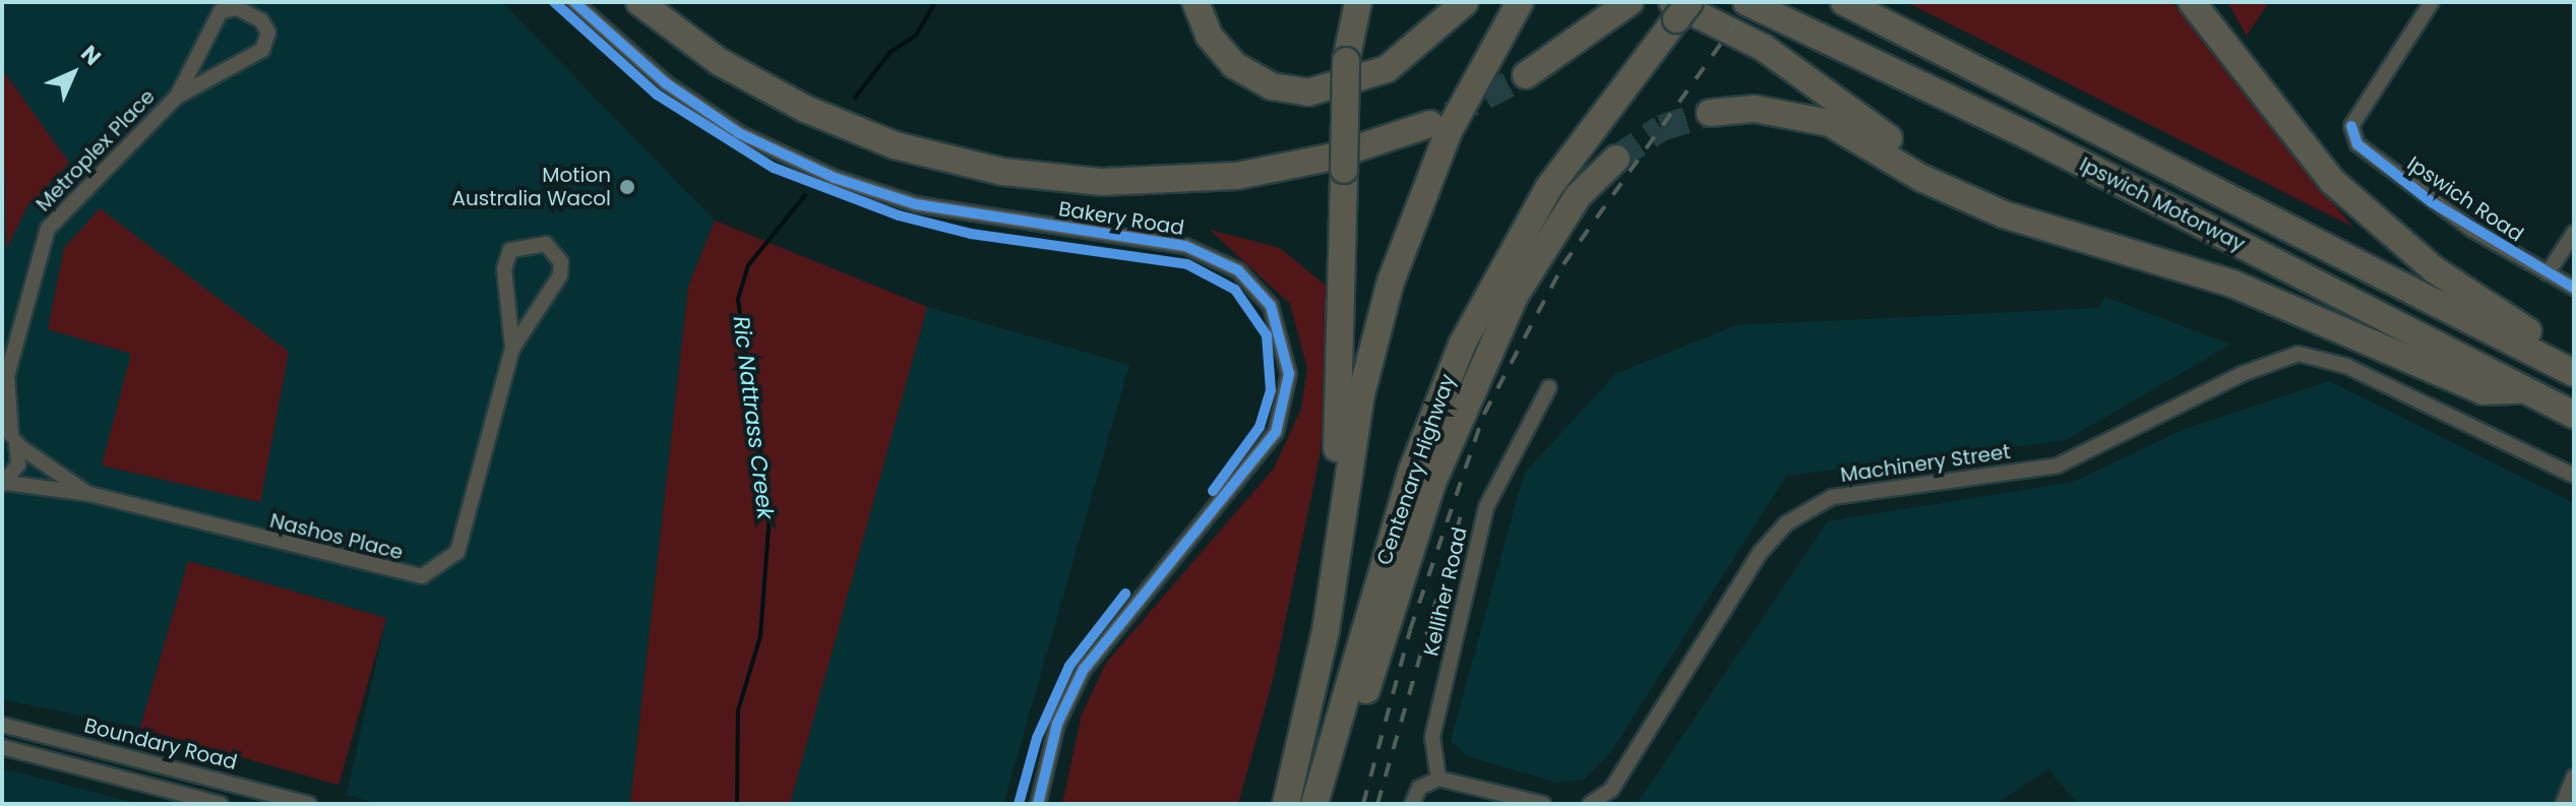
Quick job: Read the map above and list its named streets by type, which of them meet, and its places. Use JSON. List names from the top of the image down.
{
  "streets": {
    "highway": ["Ipswich Motorway", "Centenary Highway"],
    "street": [
      "Metroplex Place",
      "Ipswich Road",
      "Bakery Road",
      "Machinery Street",
      "Nashos Place",
      "Kelliher Road",
      "Boundary Road"
    ]
  },
  "crossings": [
    ["Metroplex Place", "Nashos Place"]
  ],
  "water": ["Ric Nattrass Creek"],
  "places": ["Motion Australia Wacol"],
  "north": "top right"
}
